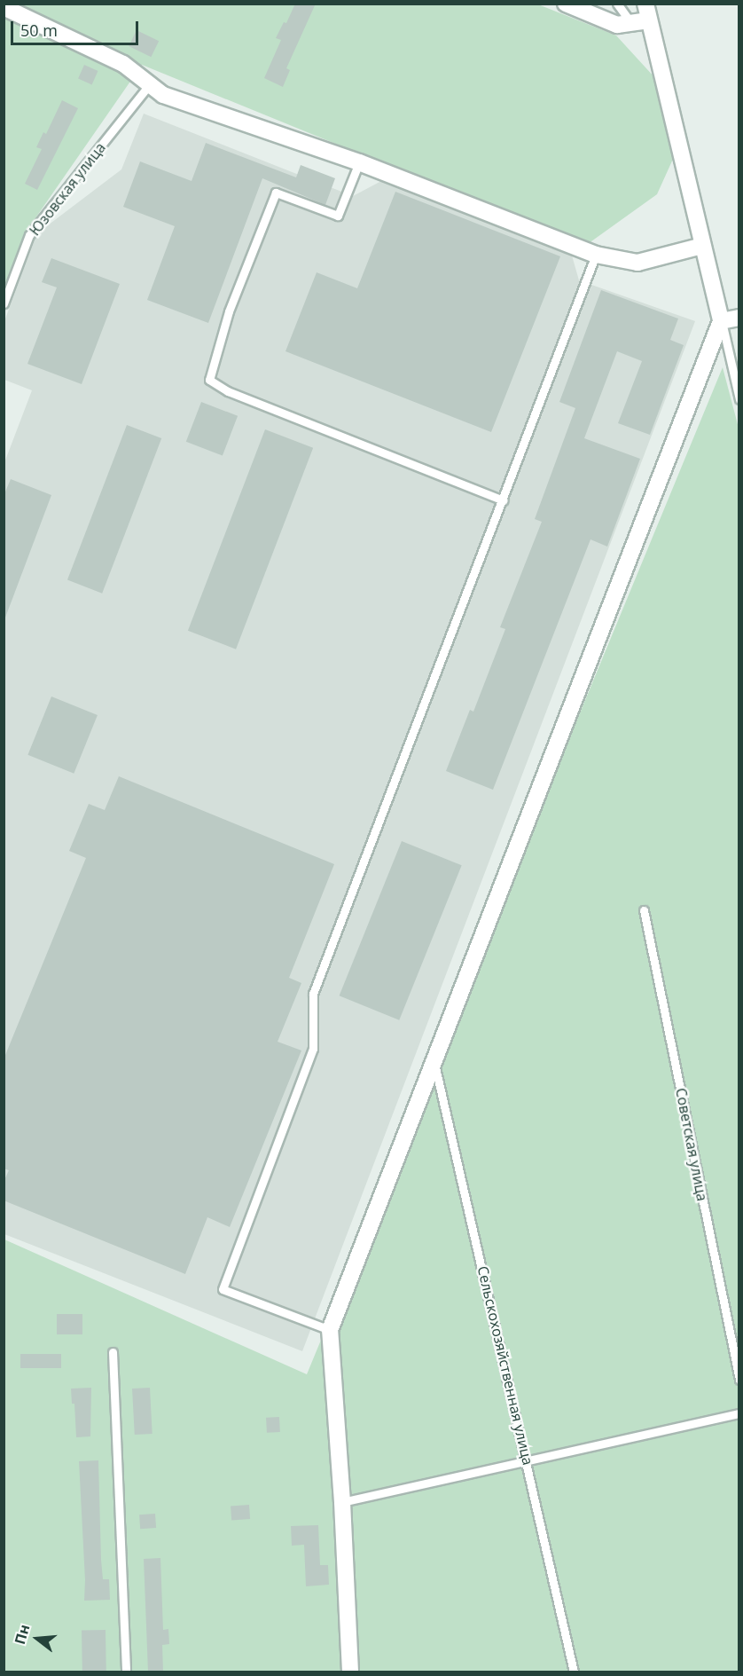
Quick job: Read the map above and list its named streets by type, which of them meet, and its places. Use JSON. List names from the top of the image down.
{
  "streets": {
    "lane": ["Юзовская улица", "Советская улица", "Сельскохозяйственная улица"]
  },
  "scale_bar": "50 m",
  "north": "left"
}
